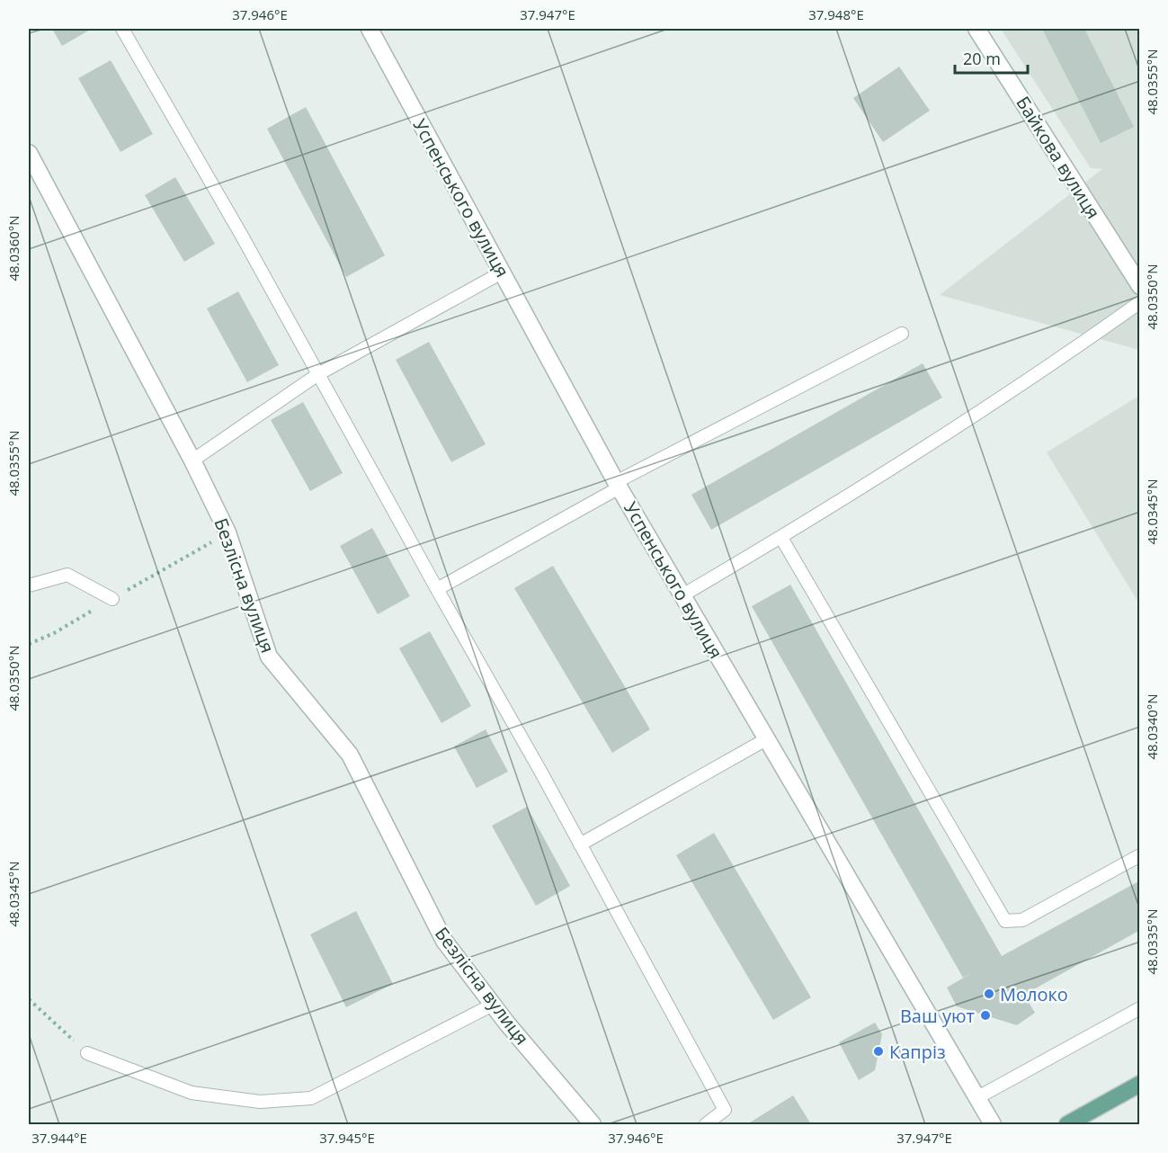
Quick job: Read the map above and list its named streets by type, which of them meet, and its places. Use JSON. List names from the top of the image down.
{
  "streets": {
    "street": ["Байкова вулиця", "Успенського вулиця", "Безлісна вулиця"]
  },
  "places": ["Молоко", "Ваш уют", "Капріз"],
  "scale_bar": "20 m",
  "coordinates": [
    "37.946°E",
    "37.947°E",
    "37.948°E",
    "48.0355°N",
    "48.0360°N",
    "48.0350°N",
    "48.0345°N",
    "48.0340°N",
    "48.0335°N",
    "37.944°E",
    "37.945°E"
  ]
}
